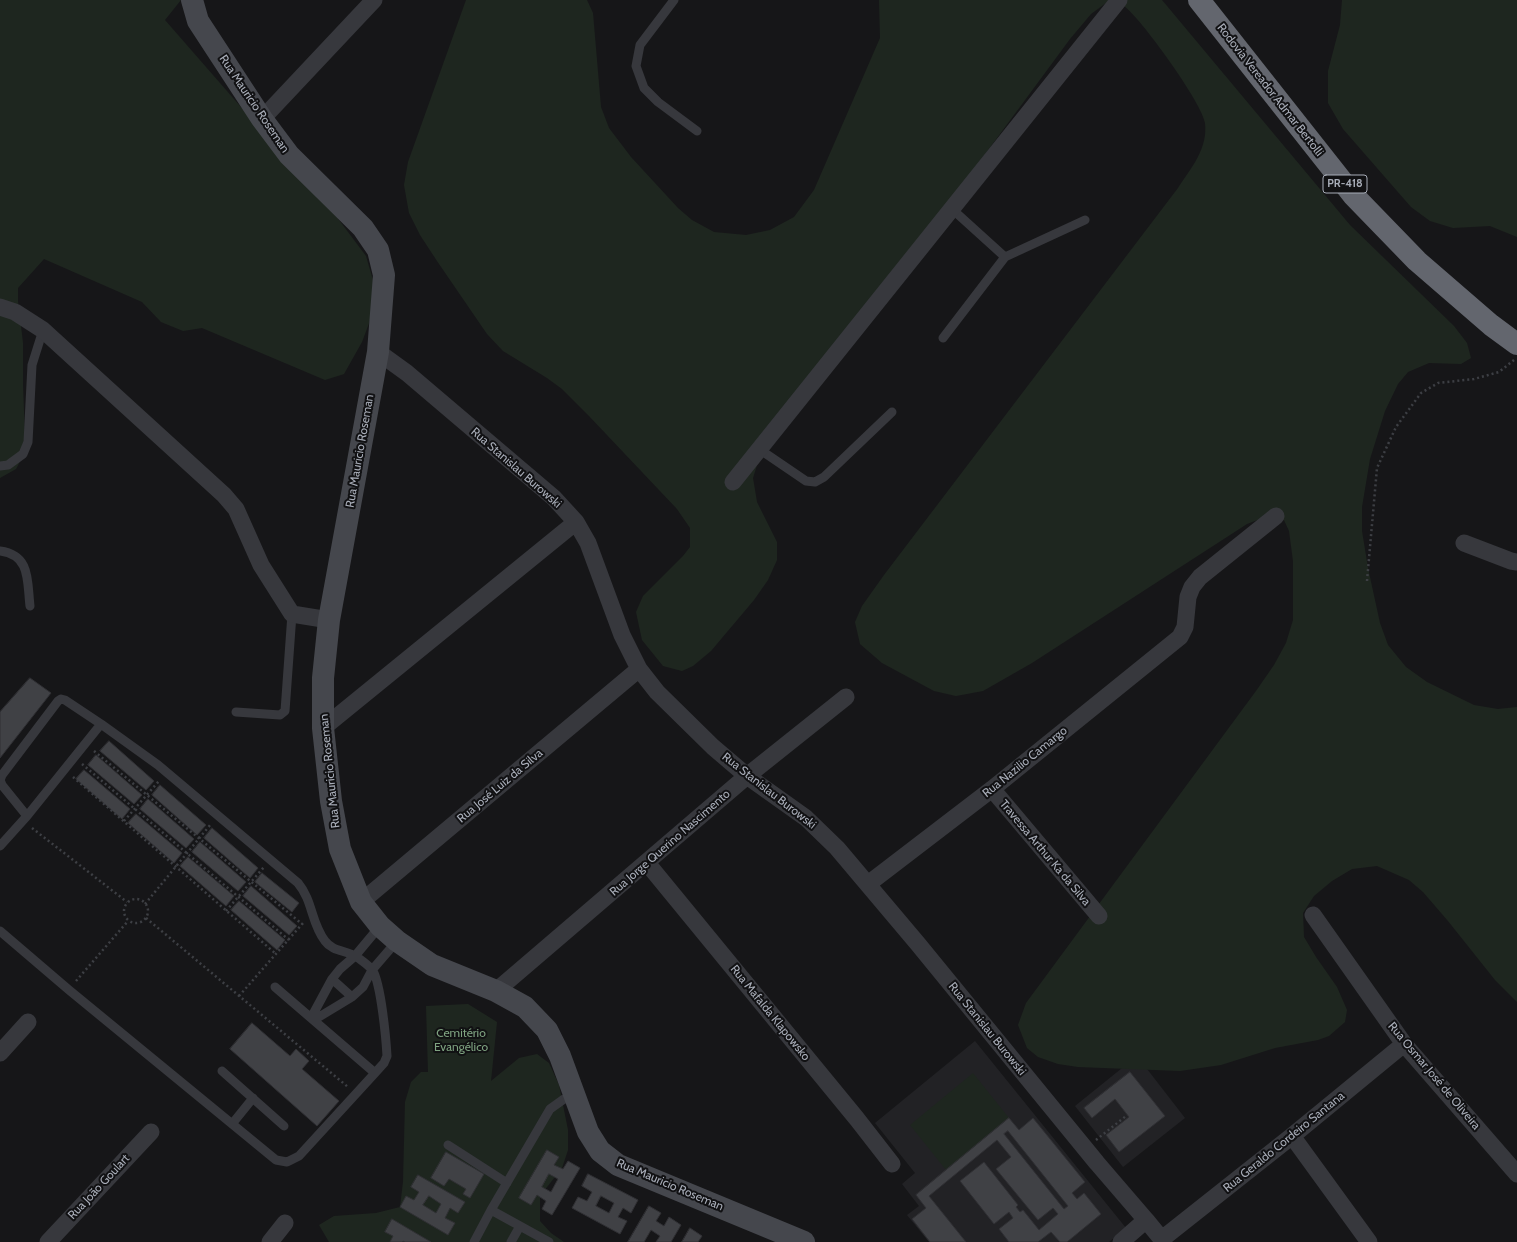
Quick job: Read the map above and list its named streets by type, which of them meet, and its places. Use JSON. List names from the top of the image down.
{
  "streets": {
    "highway": ["Rodovia Vereador Admar Bertolli", "PR-418"],
    "main road": ["Rua Mauricio Roseman"],
    "street": [
      "Rua Stanislau Burowski",
      "Rua Nazilio Camargo",
      "Rua José Luiz da Silva",
      "Rua Jorge Querino Nascimento",
      "Travessa Arthur Ka da Silva",
      "Rua Mafalda Klapowsko",
      "Rua Osmar José de Oliveira",
      "Rua Geraldo Cordeiro Santana",
      "Rua João Goulart"
    ]
  },
  "crossings": [
    ["Rua Mauricio Roseman", "Rua Stanislau Burowski"],
    ["Rua Mauricio Roseman", "Rua José Luiz da Silva"],
    ["Rua Mauricio Roseman", "Rua Jorge Querino Nascimento"],
    ["Rua Stanislau Burowski", "Rua Nazilio Camargo"],
    ["Rua Stanislau Burowski", "Rua José Luiz da Silva"],
    ["Rua Stanislau Burowski", "Rua Jorge Querino Nascimento"],
    ["Rua Stanislau Burowski", "Rua Geraldo Cordeiro Santana"],
    ["Rua Nazilio Camargo", "Travessa Arthur Ka da Silva"],
    ["Rua Jorge Querino Nascimento", "Rua Mafalda Klapowsko"],
    ["Rua Osmar José de Oliveira", "Rua Geraldo Cordeiro Santana"]
  ],
  "parks": ["Cemitério Evangélico"]
}
